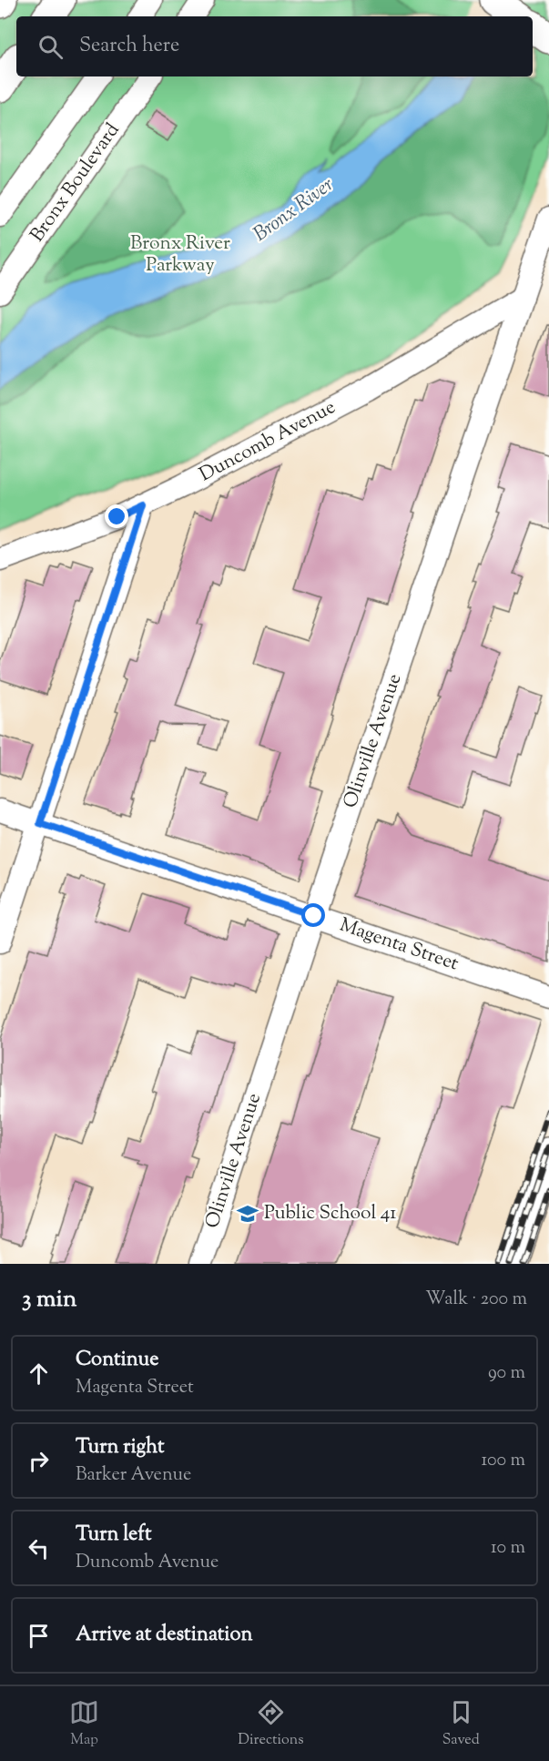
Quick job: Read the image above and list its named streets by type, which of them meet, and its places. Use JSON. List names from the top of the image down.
{
  "streets": {
    "street": [
      "Bronx Boulevard",
      "Duncomb Avenue",
      "Olinville Avenue",
      "Magenta Street"
    ]
  },
  "crossings": [
    ["Duncomb Avenue", "Olinville Avenue"],
    ["Olinville Avenue", "Magenta Street"]
  ],
  "water": ["Bronx River"],
  "parks": ["Bronx River Parkway"],
  "places": {
    "school or university": ["Public School 41"]
  },
  "page": {
    "search": "Search here",
    "heading": ["3 min", "Walk · 200 m"],
    "list": [
      ["Continue", "Magenta Street", "90 m"],
      ["Turn right", "Barker Avenue", "100 m"],
      ["Turn left", "Duncomb Avenue", "10 m"],
      "Arrive at destination"
    ],
    "nav": ["Map", "Directions", "Saved"]
  }
}
